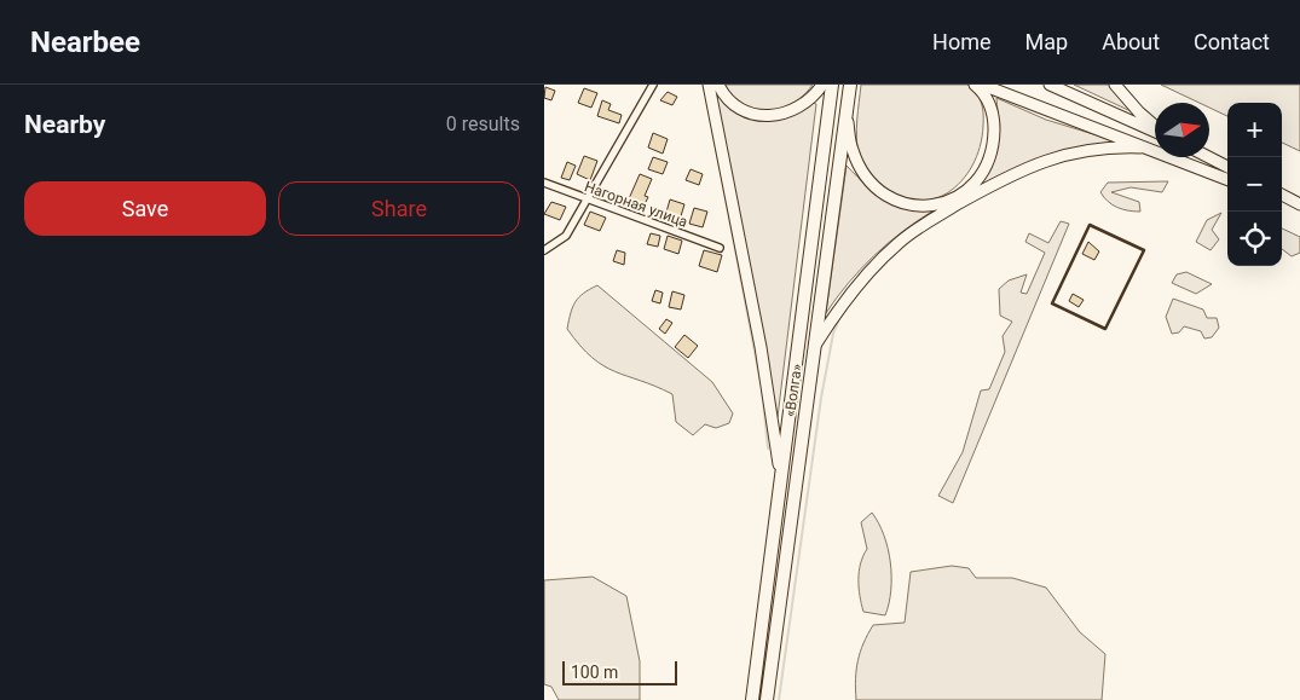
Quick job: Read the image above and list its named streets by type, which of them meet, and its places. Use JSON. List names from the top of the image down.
{
  "streets": {
    "highway": ["«Волга»"],
    "street": ["Нагорная улица"]
  },
  "scale_bar": "100 m",
  "north": "right",
  "page": {
    "header": "Nearbee",
    "nav": [
      "Home",
      "Map",
      "About",
      "Contact"
    ],
    "heading": ["Nearby", "0 results"],
    "map_buttons": ["+", "−"],
    "buttons": ["Save", "Share"],
    "scale": "100 m"
  }
}
